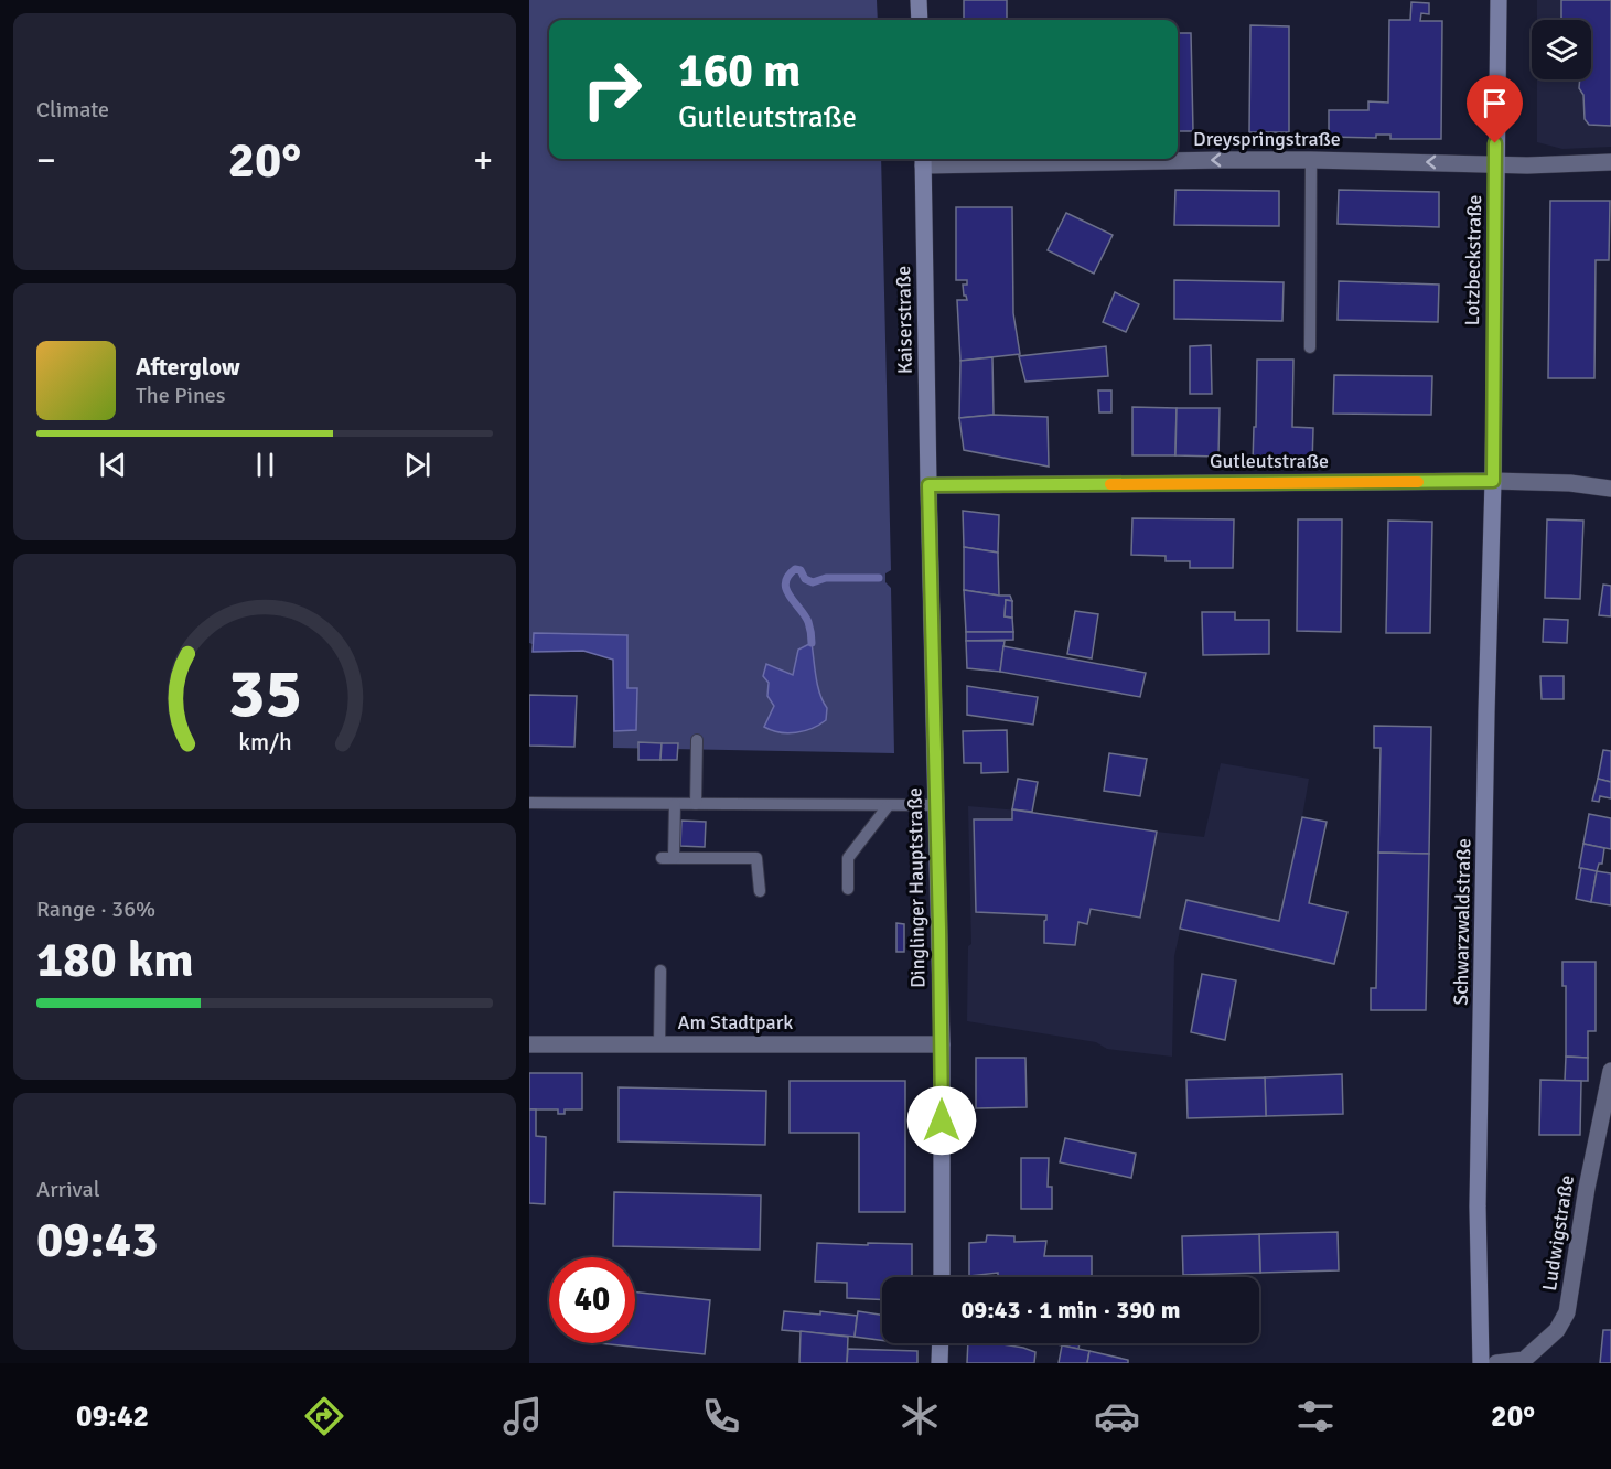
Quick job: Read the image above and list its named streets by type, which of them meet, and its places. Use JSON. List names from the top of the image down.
{
  "streets": {
    "street": [
      "Dreyspringstraße",
      "Lotzbeckstraße",
      "Kaiserstraße",
      "Gutleutstraße",
      "Dinglinger Hauptstraße",
      "Schwarzwaldstraße",
      "Am Stadtpark",
      "Ludwigstraße"
    ]
  },
  "crossings": [
    ["Dreyspringstraße", "Lotzbeckstraße"],
    ["Dreyspringstraße", "Kaiserstraße"],
    ["Lotzbeckstraße", "Gutleutstraße"],
    ["Lotzbeckstraße", "Schwarzwaldstraße"],
    ["Kaiserstraße", "Gutleutstraße"],
    ["Kaiserstraße", "Dinglinger Hauptstraße"],
    ["Gutleutstraße", "Dinglinger Hauptstraße"],
    ["Gutleutstraße", "Schwarzwaldstraße"],
    ["Dinglinger Hauptstraße", "Am Stadtpark"]
  ],
  "one_way": ["Dreyspringstraße"],
  "page": {
    "tile": [
      "Climate",
      ["Range · 36%", "180 km"],
      ["Arrival", "09:43"]
    ],
    "turn": ["160 m", "Gutleutstraße"],
    "heat": ["−", "20°", "+"],
    "song": ["Afterglow", "The Pines"],
    "limit": "40",
    "trip": "09:43 · 1 min · 390 m",
    "tabs": ["09:42", "20°"],
    "gauge": ["35", "km/h"]
  }
}
